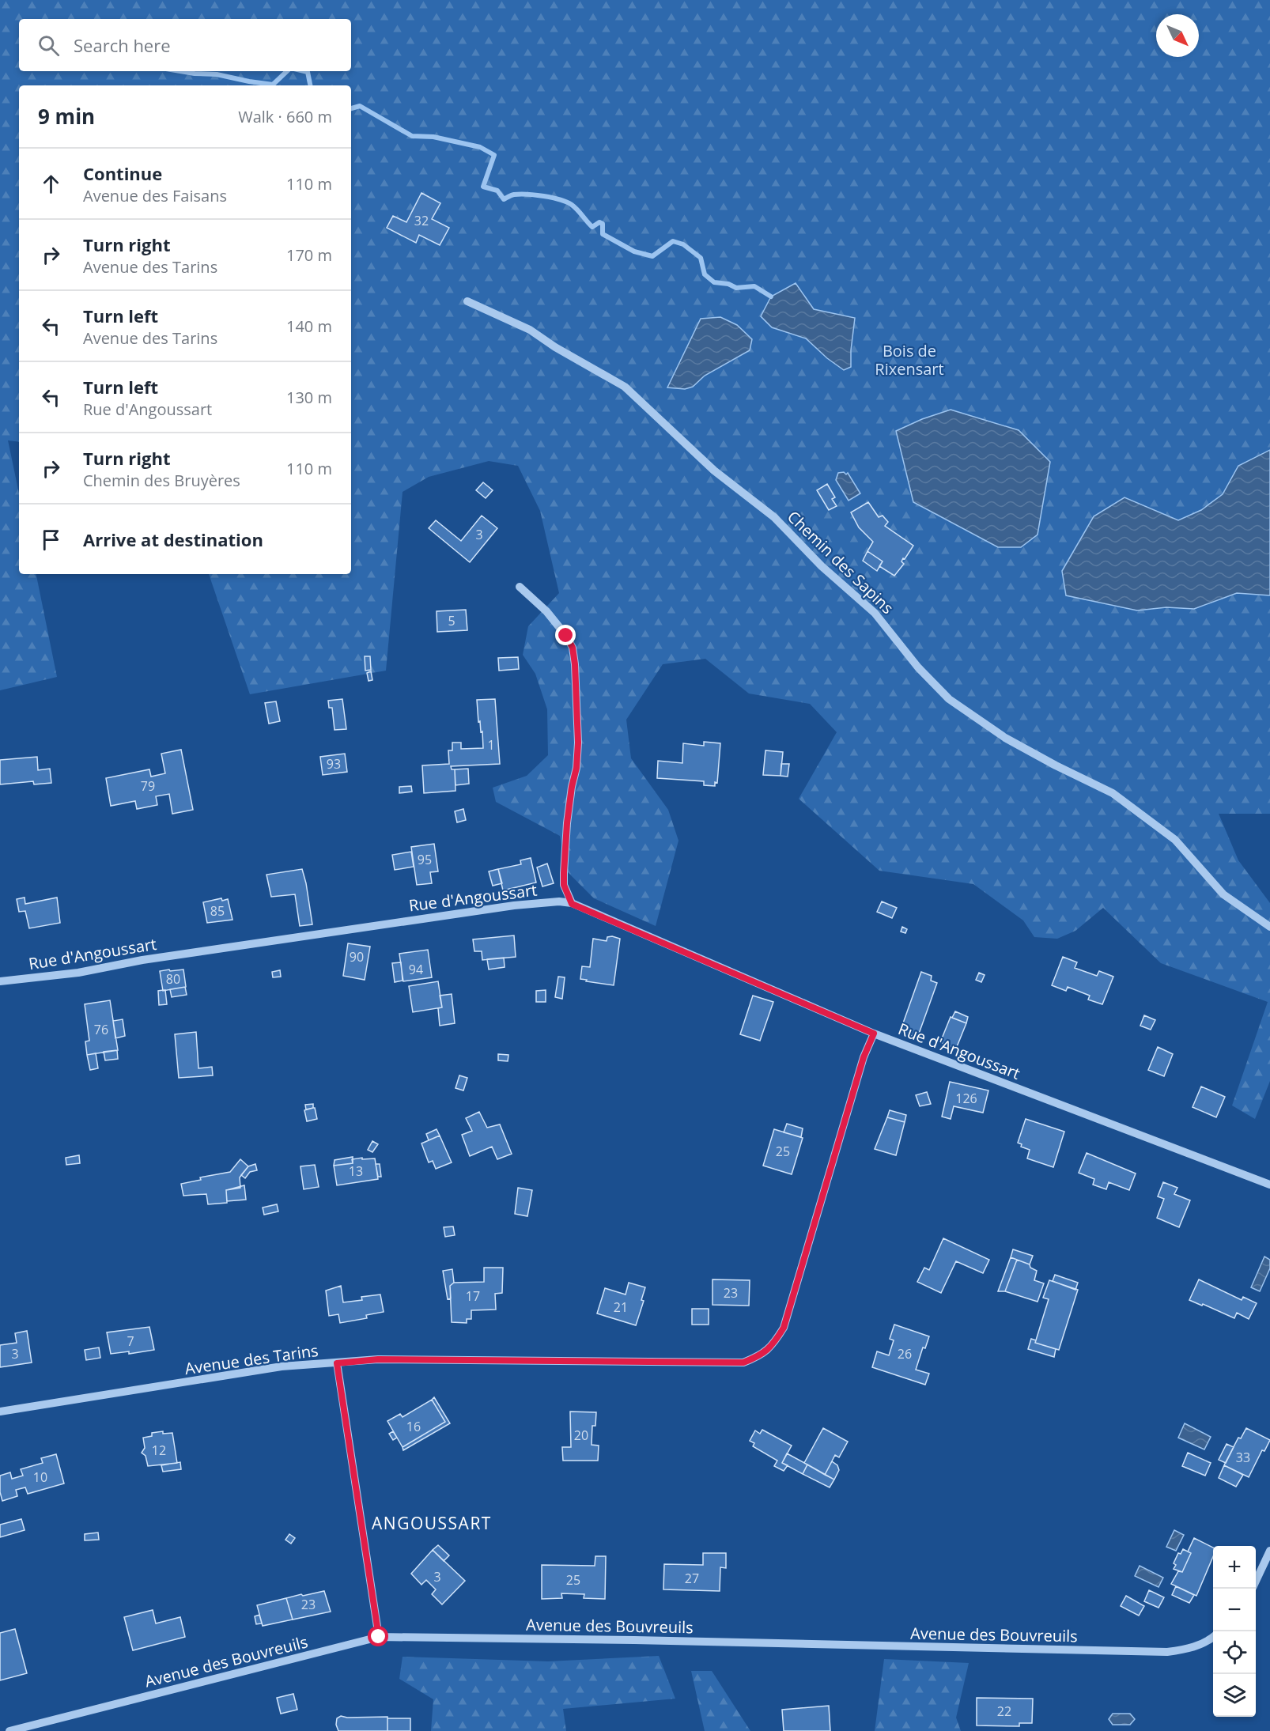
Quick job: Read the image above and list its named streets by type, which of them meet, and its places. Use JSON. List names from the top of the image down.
{
  "streets": {
    "street": [
      "Chemin des Sapins",
      "Rue d'Angoussart",
      "Avenue des Tarins",
      "Avenue des Bouvreuils"
    ]
  },
  "crossings": [
    ["Rue d'Angoussart", "Avenue des Tarins"]
  ],
  "districts": ["ANGOUSSART"],
  "parks": ["Bois de Rixensart"],
  "house_numbers": [
    "32",
    "3",
    "5",
    "1",
    "93",
    "79",
    "95",
    "85",
    "90",
    "94",
    "80",
    "76",
    "126",
    "25",
    "13",
    "23",
    "17",
    "21",
    "7",
    "3",
    "26",
    "16",
    "20",
    "12",
    "33",
    "10",
    "3",
    "27",
    "25",
    "23",
    "22"
  ],
  "north": "bottom right",
  "page": {
    "search": "Search here",
    "heading": ["9 min", "Walk · 660 m"],
    "list": [
      ["Continue", "Avenue des Faisans", "110 m"],
      ["Turn right", "Avenue des Tarins", "170 m"],
      ["Turn left", "Avenue des Tarins", "140 m"],
      ["Turn left", "Rue d'Angoussart", "130 m"],
      ["Turn right", "Chemin des Bruyères", "110 m"],
      "Arrive at destination"
    ],
    "map_buttons": ["+", "−"]
  }
}
